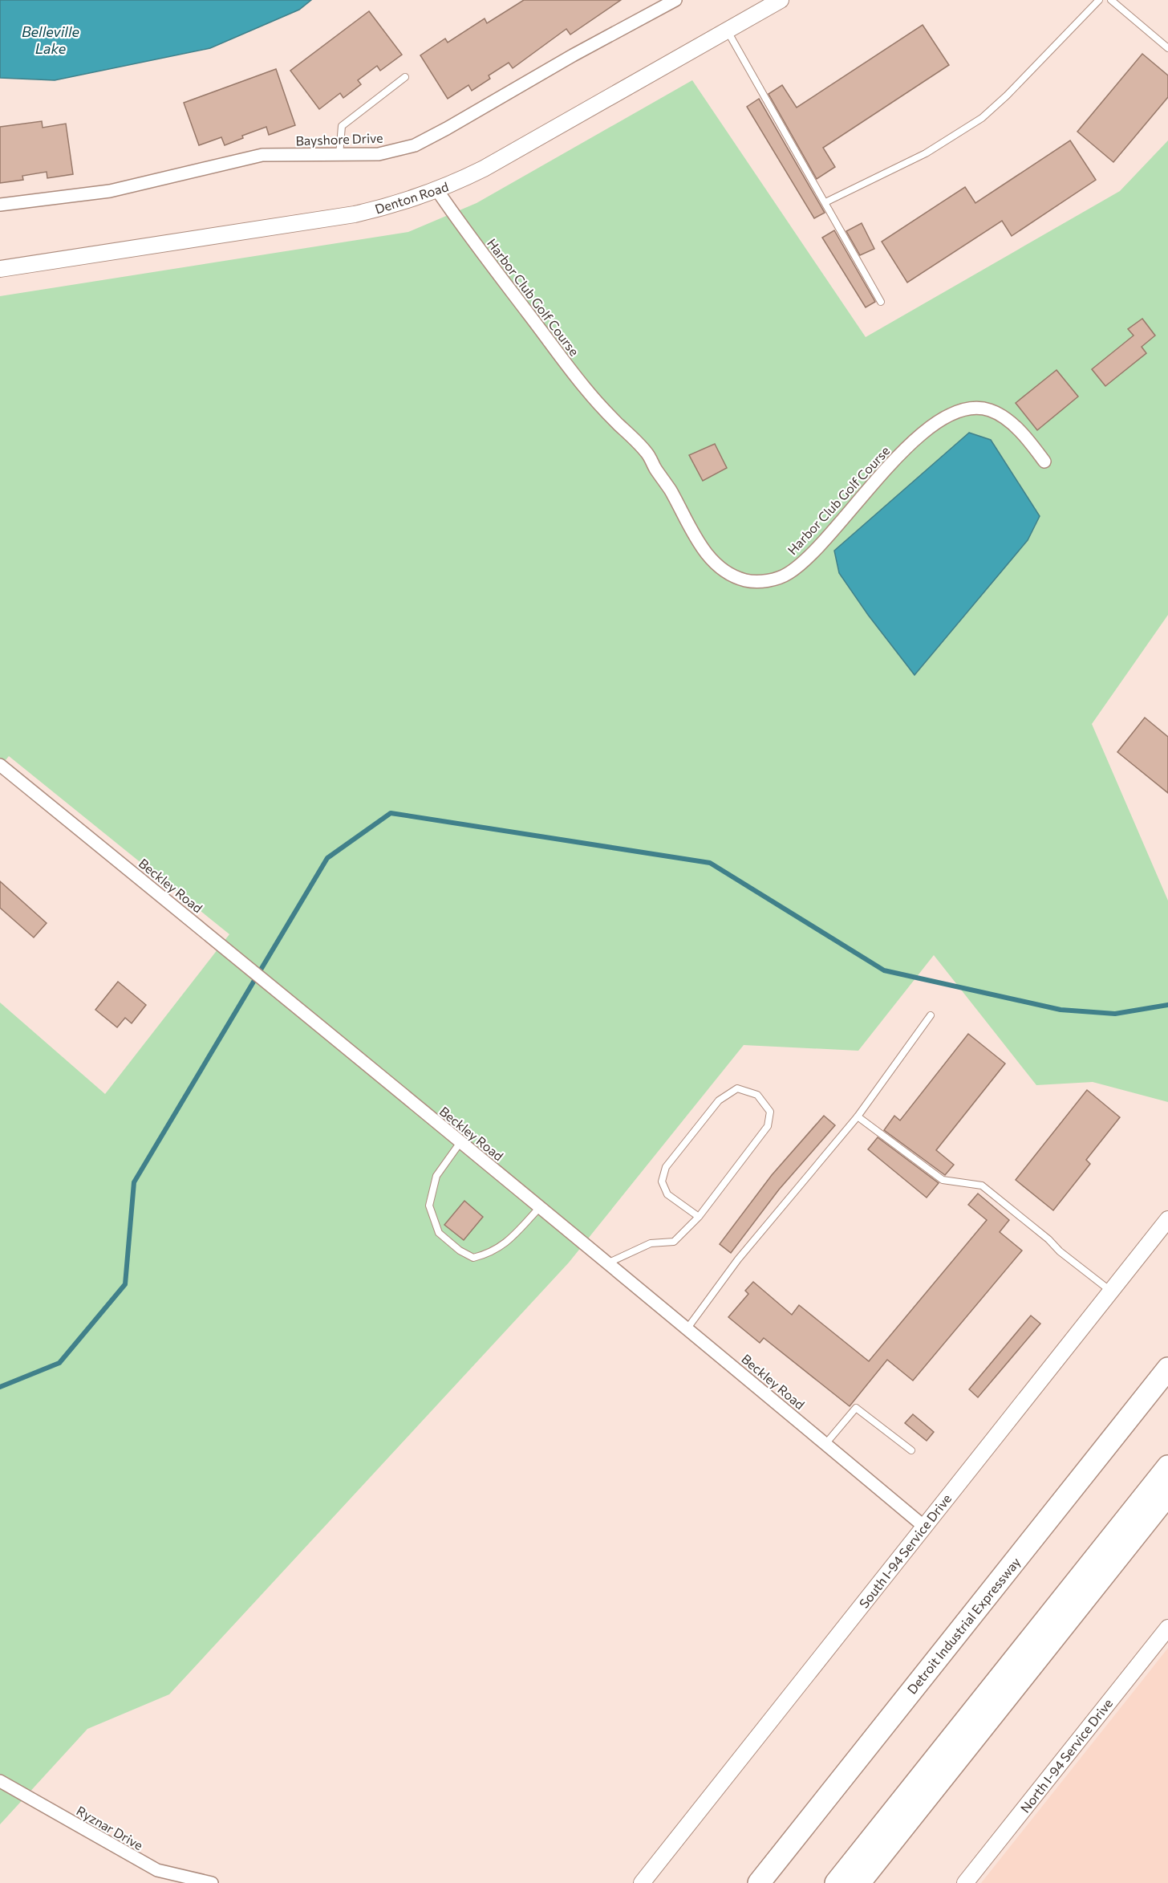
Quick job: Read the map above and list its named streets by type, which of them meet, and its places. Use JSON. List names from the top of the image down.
{
  "streets": {
    "highway": ["Detroit Industrial Expressway"],
    "street": [
      "Bayshore Drive",
      "Denton Road",
      "Harbor Club Golf Course",
      "Beckley Road",
      "South I-94 Service Drive",
      "North I-94 Service Drive",
      "Ryznar Drive"
    ]
  },
  "crossings": [
    ["Denton Road", "Harbor Club Golf Course"],
    ["Beckley Road", "South I-94 Service Drive"]
  ],
  "water": ["Belleville Lake"]
}
